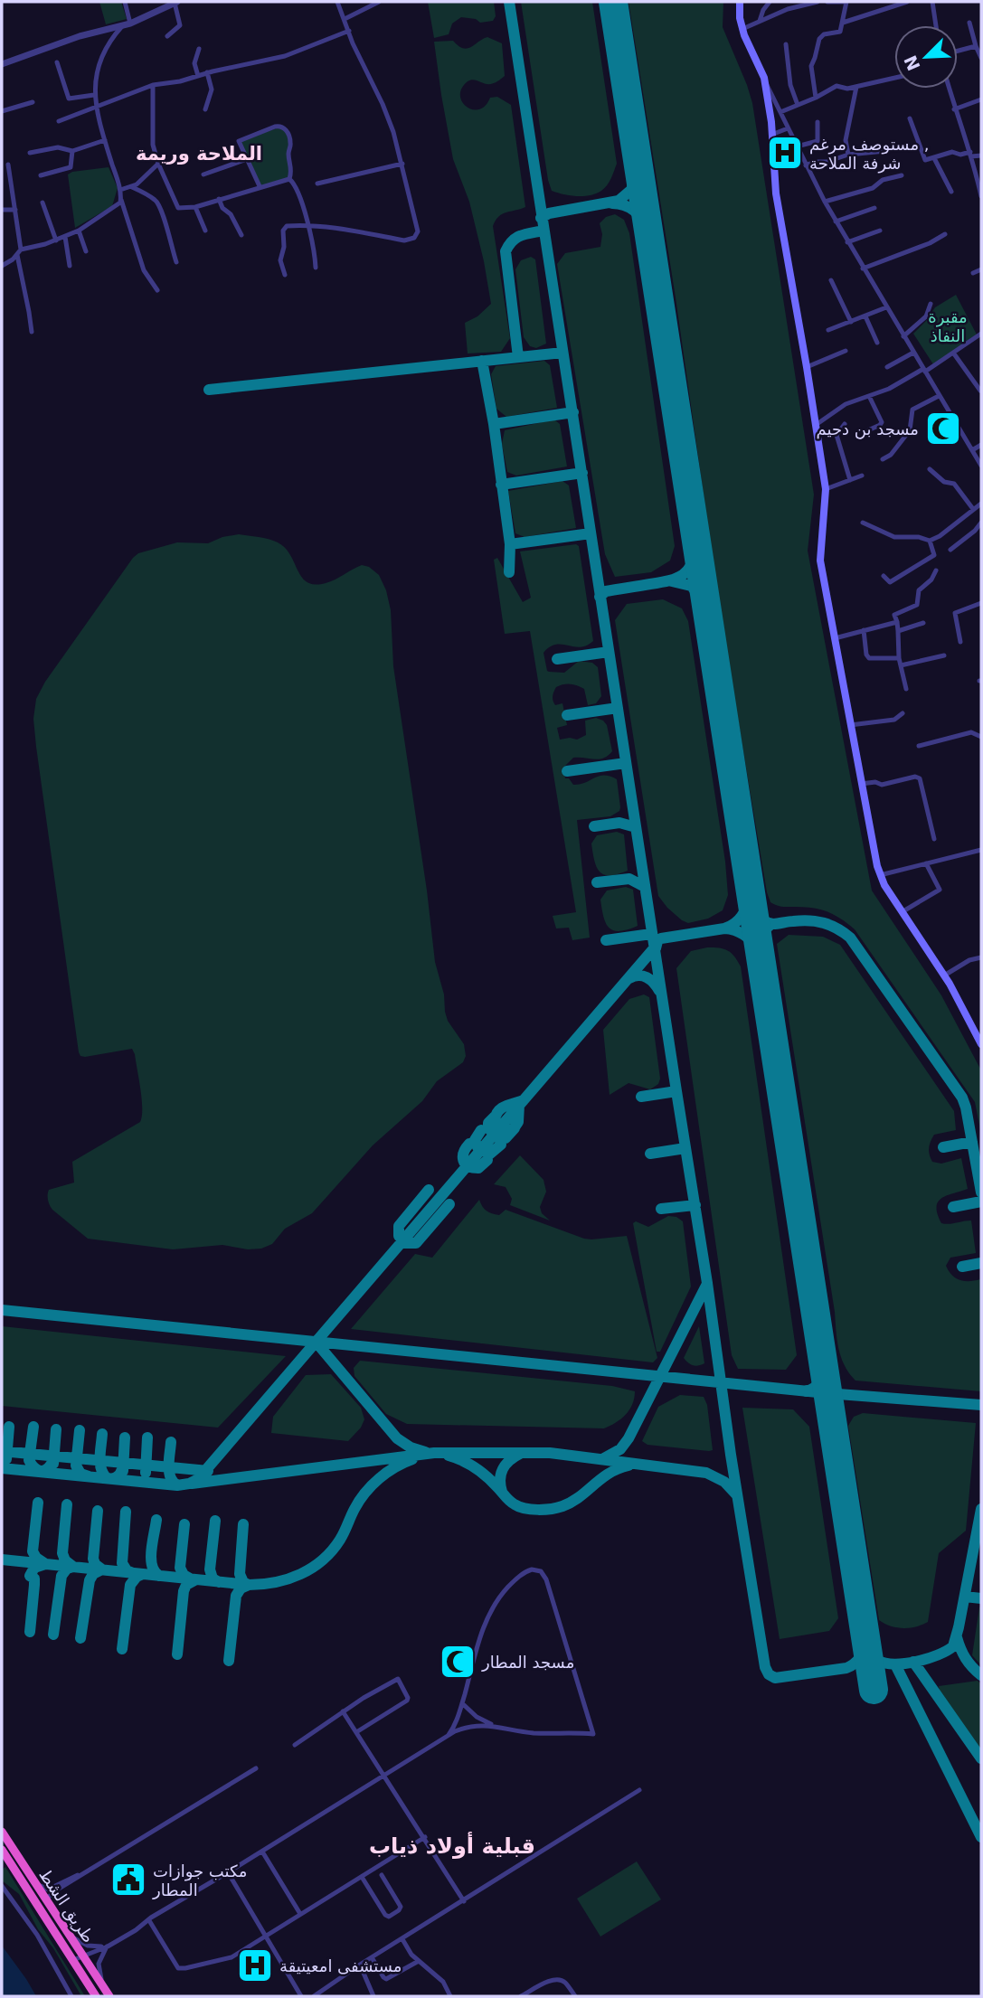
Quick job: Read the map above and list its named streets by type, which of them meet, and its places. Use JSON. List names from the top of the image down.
{
  "streets": {
    "highway": ["طريق الشط"]
  },
  "districts": ["الملاحة وريمة", "قبلية أولاد ذياب"],
  "parks": ["مقبرة النفاذ"],
  "places": {
    "hospital": ["مستوصف مرغم , شرفة الملاحة", "مستشفى امعيتيقة"],
    "mosque": ["مسجد بن دحيم", "مسجد المطار"],
    "public building": ["مكتب جوازات المطار"]
  },
  "north": "bottom left"
}
